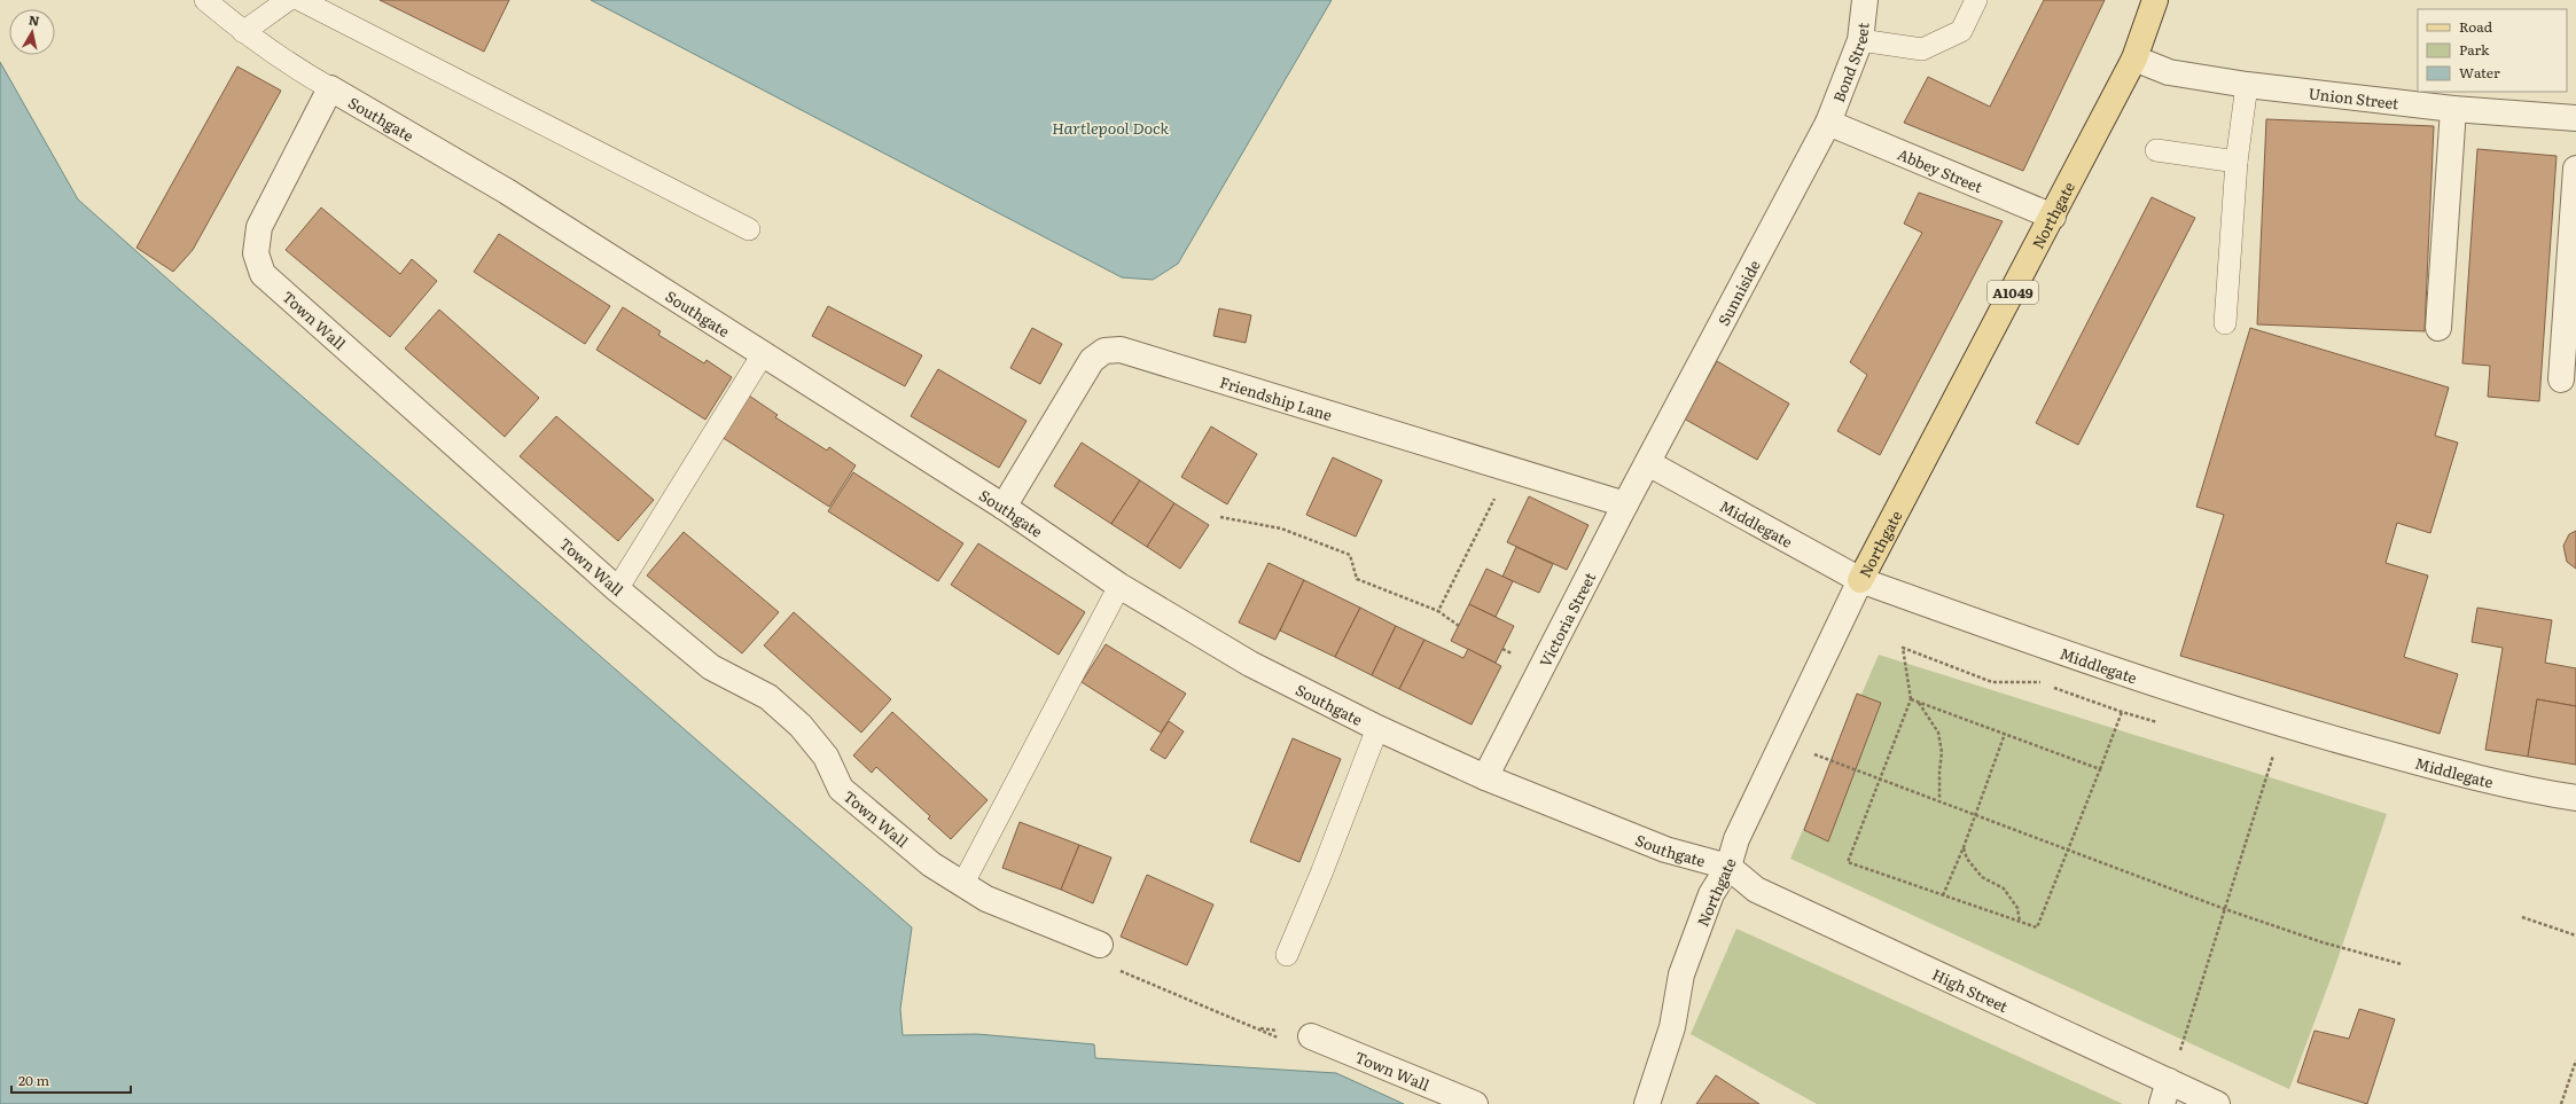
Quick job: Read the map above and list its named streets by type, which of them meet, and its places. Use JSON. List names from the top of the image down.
{
  "streets": {
    "main road": ["Northgate", "A1049"],
    "street": [
      "Bond Street",
      "Union Street",
      "Southgate",
      "Abbey Street",
      "Sunniside",
      "Town Wall",
      "Friendship Lane",
      "Middlegate",
      "Victoria Street",
      "High Street"
    ]
  },
  "crossings": [
    ["Bond Street", "Abbey Street"],
    ["Bond Street", "Sunniside"],
    ["Union Street", "Northgate"],
    ["Southgate", "Northgate"],
    ["Southgate", "Town Wall"],
    ["Southgate", "Friendship Lane"],
    ["Southgate", "Victoria Street"],
    ["Southgate", "High Street"],
    ["Abbey Street", "Northgate"],
    ["Abbey Street", "Sunniside"],
    ["Northgate", "Middlegate"],
    ["Northgate", "High Street"],
    ["Sunniside", "Middlegate"],
    ["Sunniside", "Victoria Street"],
    ["Friendship Lane", "Victoria Street"],
    ["Middlegate", "Victoria Street"]
  ],
  "water": ["Hartlepool Dock"],
  "legend": ["Road", "Park", "Water"],
  "scale_bar": "20 m",
  "north": "top"
}
